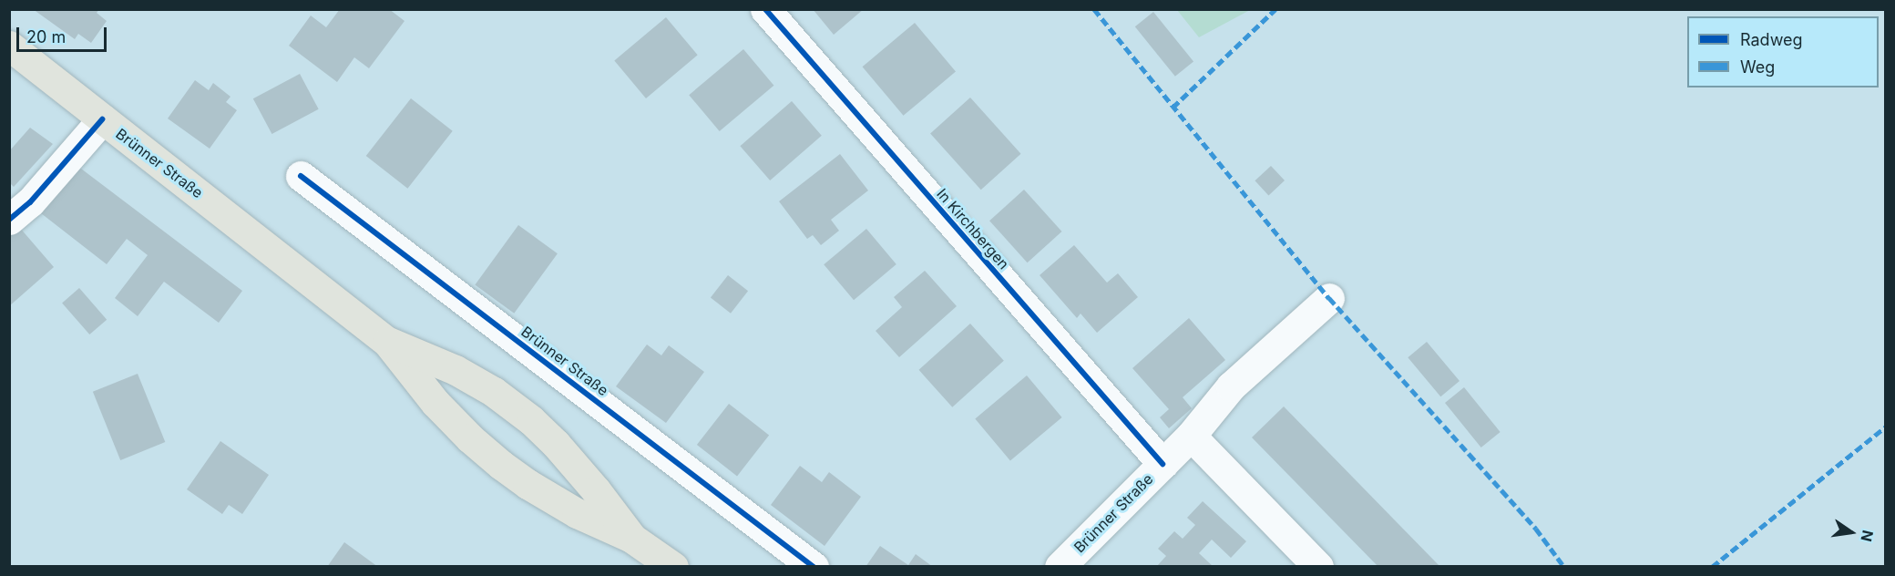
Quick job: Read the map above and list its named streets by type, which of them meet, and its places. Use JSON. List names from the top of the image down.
{
  "streets": {
    "main road": ["Brünner Straße"],
    "street": ["In Kirchbergen"]
  },
  "crossings": [
    ["Brünner Straße", "In Kirchbergen"]
  ],
  "legend": ["Radweg", "Weg"],
  "scale_bar": "20 m",
  "north": "right"
}
